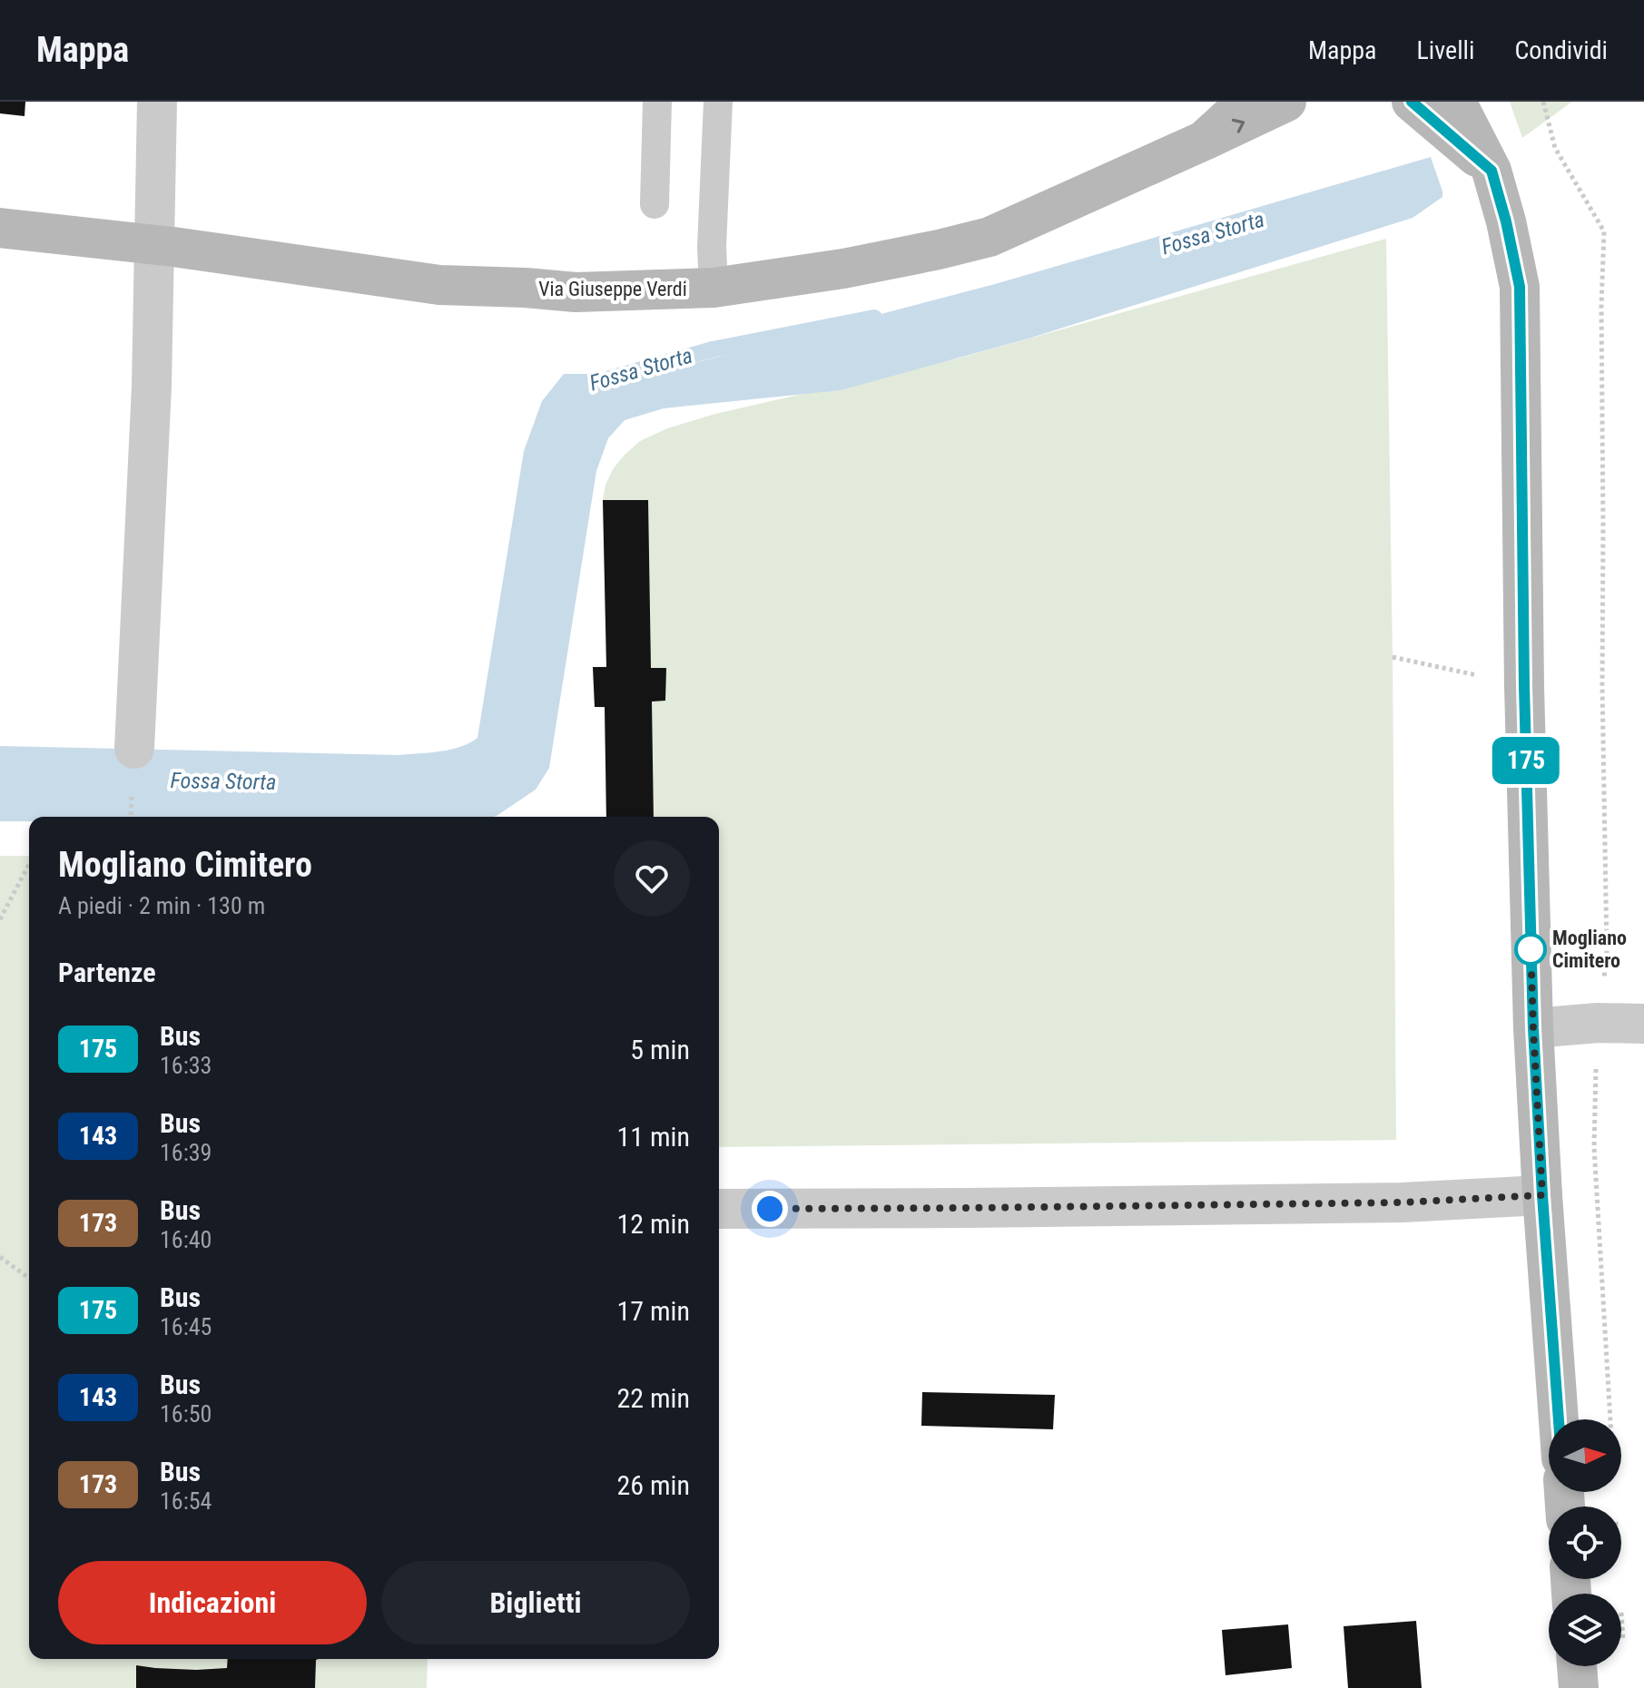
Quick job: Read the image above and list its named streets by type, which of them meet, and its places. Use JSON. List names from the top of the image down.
{
  "streets": {
    "street": ["Via Giuseppe Verdi"]
  },
  "water": ["Fossa Storta"],
  "places": ["Mogliano Cimitero"],
  "lines": ["bus line 175"],
  "north": "right",
  "page": {
    "header": "Mappa",
    "nav": ["Mappa", "Livelli", "Condividi"],
    "on_map": "175",
    "heading": [
      ["Mogliano Cimitero", "A piedi · 2 min · 130 m"],
      "Partenze"
    ],
    "list": [
      {
        "mark": "175",
        "name": "Bus",
        "note": "16:33",
        "value": "5 min"
      },
      {
        "mark": "143",
        "name": "Bus",
        "note": "16:39",
        "value": "11 min"
      },
      {
        "mark": "173",
        "name": "Bus",
        "note": "16:40",
        "value": "12 min"
      },
      {
        "mark": "175",
        "name": "Bus",
        "note": "16:45",
        "value": "17 min"
      },
      {
        "mark": "143",
        "name": "Bus",
        "note": "16:50",
        "value": "22 min"
      },
      {
        "mark": "173",
        "name": "Bus",
        "note": "16:54",
        "value": "26 min"
      }
    ],
    "buttons": ["Indicazioni", "Biglietti"]
  }
}
